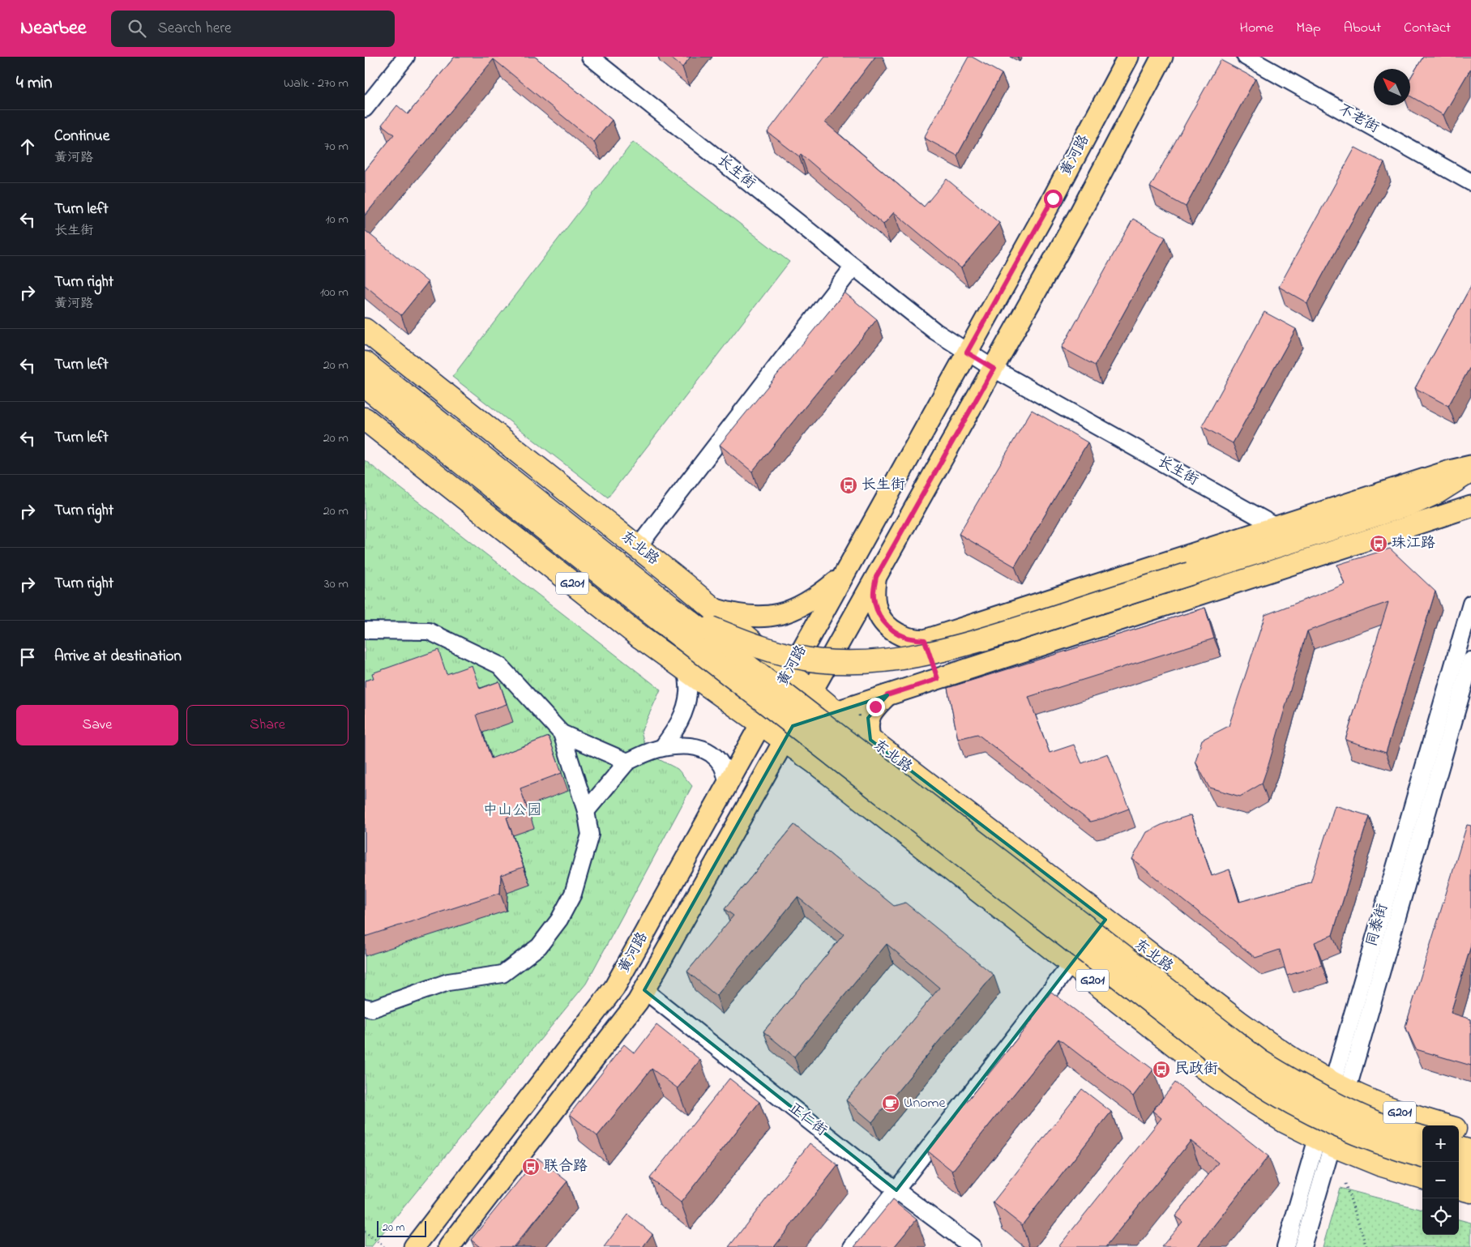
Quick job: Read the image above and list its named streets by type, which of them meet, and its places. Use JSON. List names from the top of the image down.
{
  "streets": {
    "highway": ["东北路", "G201"],
    "main road": ["黄河路"],
    "street": [
      "不老街",
      "长生街",
      "同泰街",
      "正仁街"
    ]
  },
  "crossings": [
    ["黄河路", "长生街"],
    ["黄河路", "东北路"],
    ["黄河路", "G201"],
    ["黄河路", "正仁街"],
    ["东北路", "同泰街"],
    ["G201", "同泰街"]
  ],
  "parks": ["中山公园"],
  "places": {
    "bus stop": [
      "长生街",
      "珠江路",
      "民政街",
      "联合路"
    ],
    "cafe": ["Unome"]
  },
  "scale_bar": "20 m",
  "north": "top left",
  "page": {
    "header": "Nearbee",
    "search": "Search here",
    "nav": [
      "Home",
      "Map",
      "About",
      "Contact"
    ],
    "heading": ["4 min", "Walk · 270 m"],
    "list": [
      ["Continue", "黄河路", "70 m"],
      ["Turn left", "长生街", "10 m"],
      ["Turn right", "黄河路", "100 m"],
      ["Turn left", "20 m"],
      ["Turn left", "20 m"],
      ["Turn right", "20 m"],
      ["Turn right", "30 m"],
      "Arrive at destination"
    ],
    "buttons": ["Save", "Share"],
    "map_buttons": ["+", "−"],
    "scale": "20 m"
  }
}
